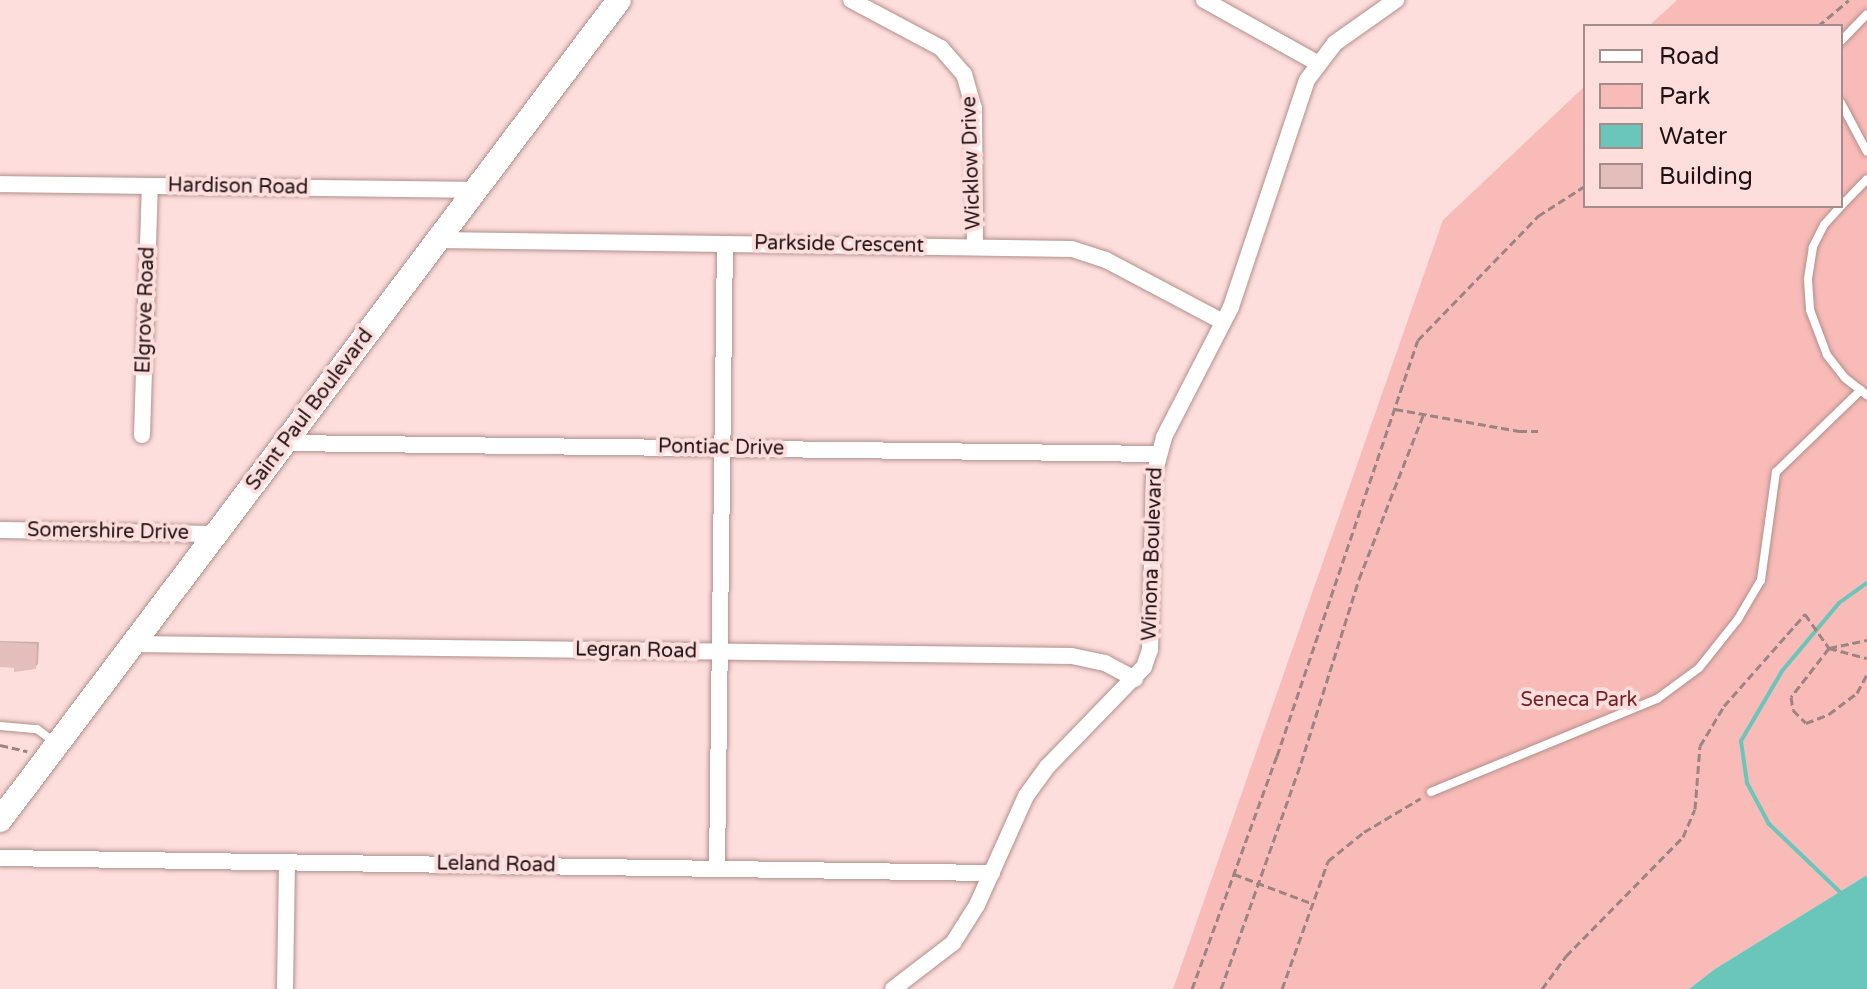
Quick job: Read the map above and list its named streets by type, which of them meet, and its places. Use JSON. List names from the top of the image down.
{
  "streets": {
    "main road": ["Saint Paul Boulevard"],
    "street": [
      "Wicklow Drive",
      "Hardison Road",
      "Parkside Crescent",
      "Elgrove Road",
      "Pontiac Drive",
      "Somershire Drive",
      "Winona Boulevard",
      "Legran Road",
      "Leland Road"
    ]
  },
  "crossings": [
    ["Wicklow Drive", "Parkside Crescent"],
    ["Hardison Road", "Elgrove Road"],
    ["Hardison Road", "Saint Paul Boulevard"],
    ["Parkside Crescent", "Saint Paul Boulevard"],
    ["Parkside Crescent", "Winona Boulevard"],
    ["Saint Paul Boulevard", "Pontiac Drive"],
    ["Saint Paul Boulevard", "Somershire Drive"],
    ["Saint Paul Boulevard", "Legran Road"],
    ["Pontiac Drive", "Winona Boulevard"],
    ["Winona Boulevard", "Legran Road"],
    ["Winona Boulevard", "Leland Road"]
  ],
  "parks": ["Seneca Park"],
  "legend": [
    "Road",
    "Park",
    "Water",
    "Building"
  ]
}
